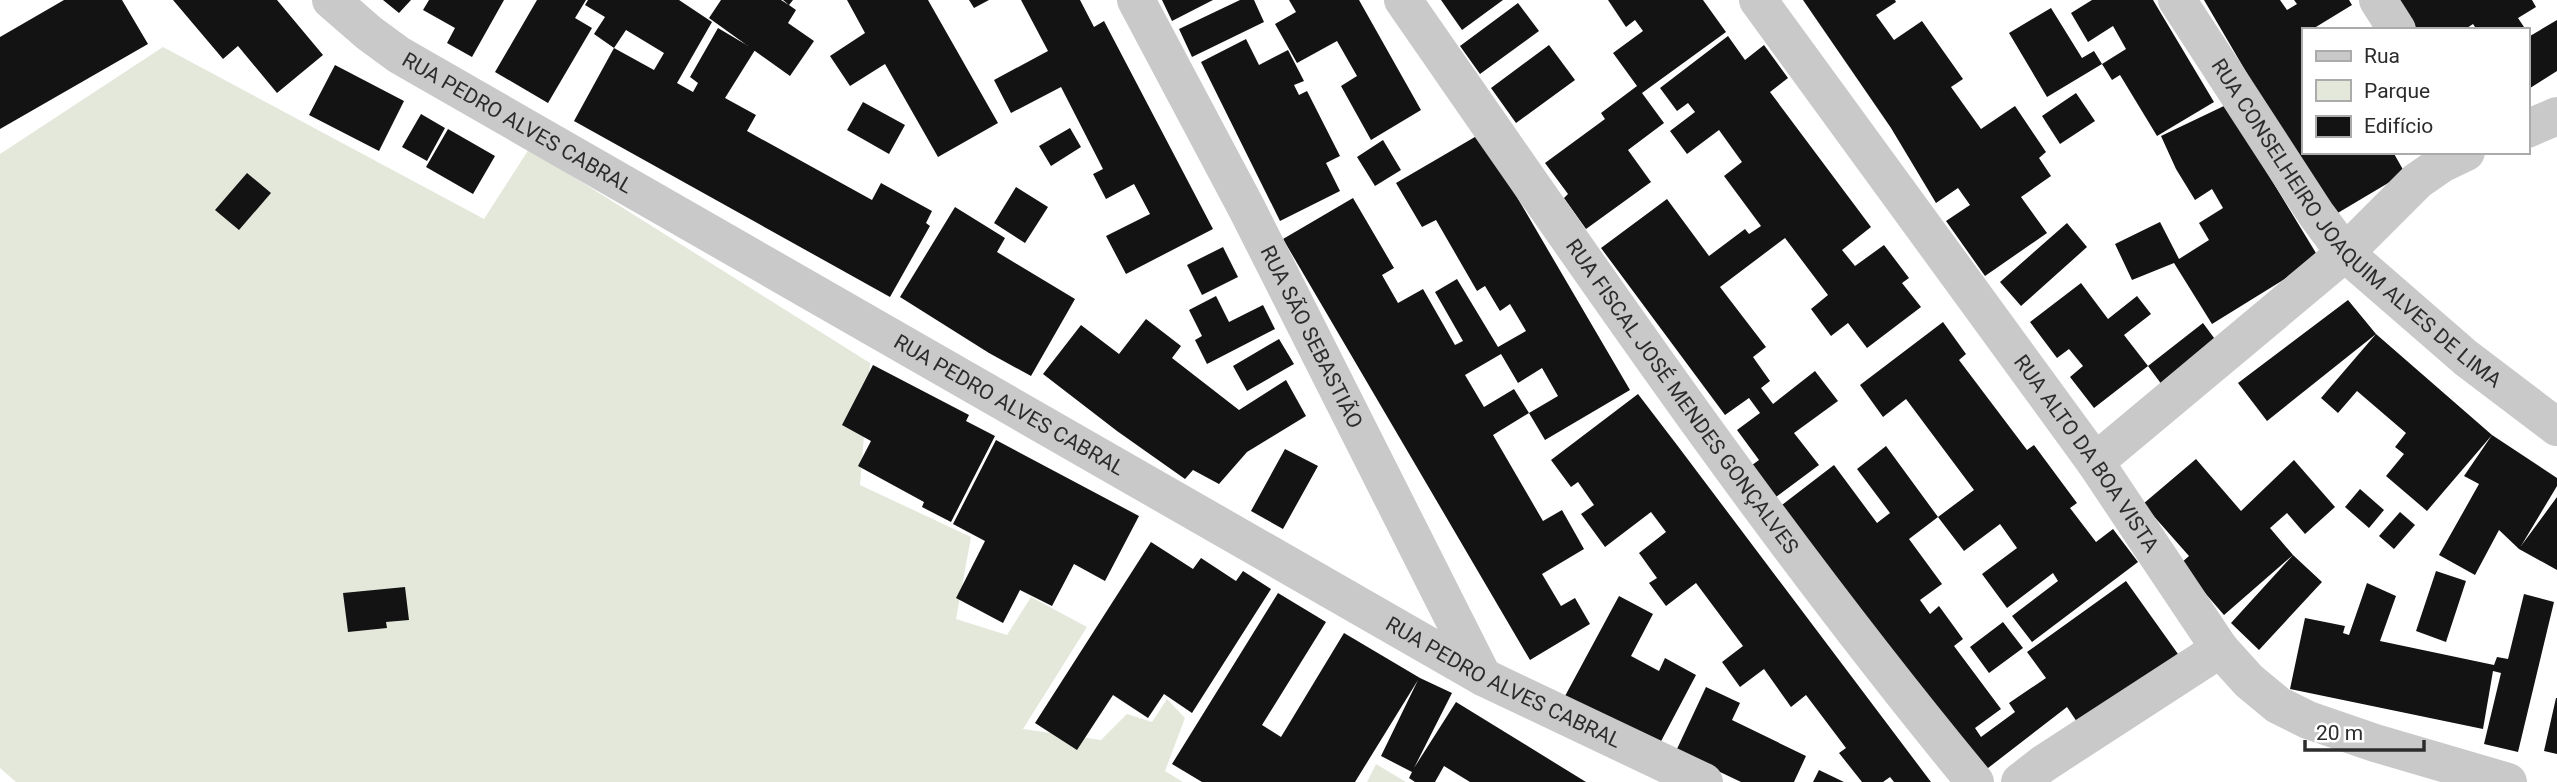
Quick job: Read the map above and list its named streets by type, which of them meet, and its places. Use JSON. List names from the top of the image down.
{
  "streets": {
    "street": [
      "RUA PEDRO ALVES CABRAL",
      "RUA CONSELHEIRO JOAQUIM ALVES DE LIMA",
      "RUA SÃO SEBASTIÃO",
      "RUA FISCAL JOSÉ MENDES GONÇALVES",
      "RUA ALTO DA BOA VISTA"
    ]
  },
  "crossings": [
    ["RUA PEDRO ALVES CABRAL", "RUA SÃO SEBASTIÃO"]
  ],
  "legend": ["Rua", "Parque", "Edifício"],
  "scale_bar": "20 m"
}
